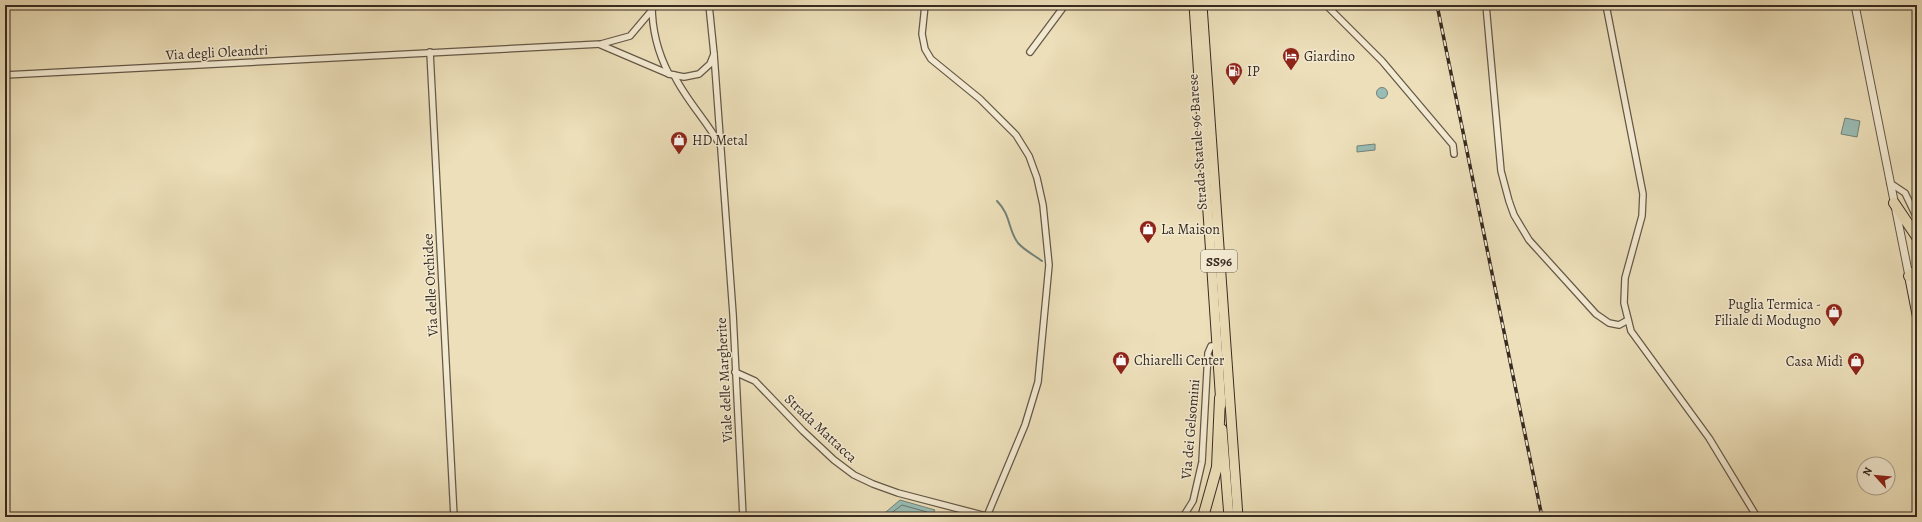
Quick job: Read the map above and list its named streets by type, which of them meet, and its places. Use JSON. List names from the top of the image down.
{
  "streets": {
    "main road": ["Strada Statale 96 Barese", "SS96"],
    "street": [
      "Via degli Oleandri",
      "Via delle Orchidee",
      "Viale delle Margherite",
      "Strada Mattacca",
      "Via dei Gelsomini"
    ]
  },
  "crossings": [
    ["Via degli Oleandri", "Via delle Orchidee"],
    ["Strada Statale 96 Barese", "Via dei Gelsomini"],
    ["Viale delle Margherite", "Strada Mattacca"]
  ],
  "places": {
    "hotel": ["Giardino"],
    "fuel station": ["IP"],
    "shop": [
      "HD Metal",
      "La Maison",
      "Puglia Termica - Filiale di Modugno",
      "Chiarelli Center",
      "Casa Midì"
    ]
  },
  "north": "top left"
}
